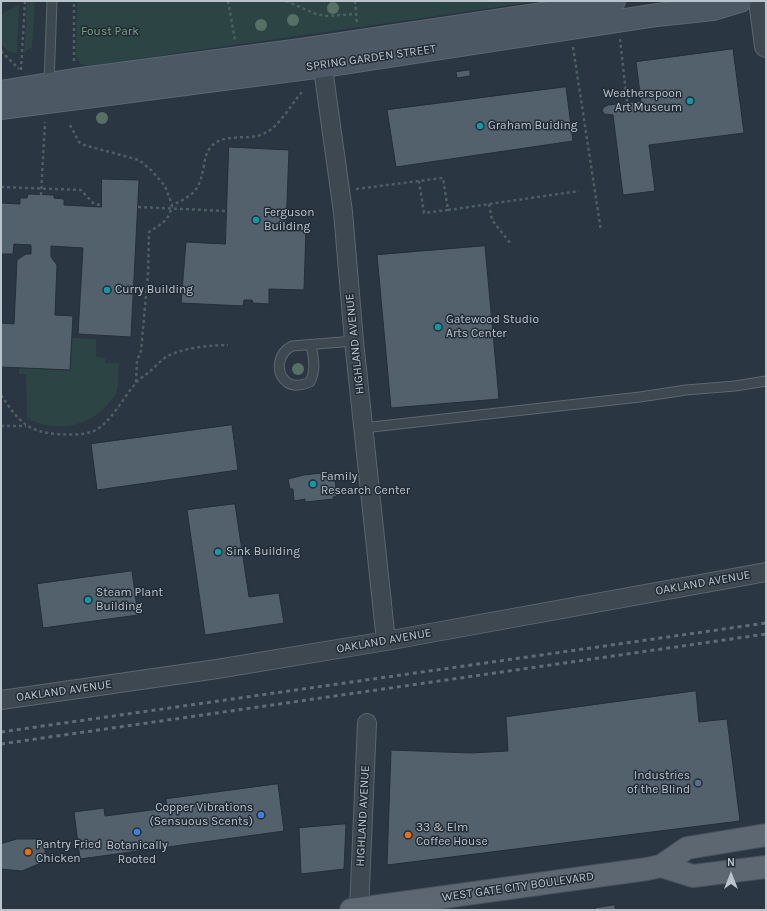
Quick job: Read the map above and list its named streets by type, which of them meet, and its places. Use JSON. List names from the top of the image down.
{
  "streets": {
    "main road": ["SPRING GARDEN STREET", "WEST GATE CITY BOULEVARD"],
    "street": ["HIGHLAND AVENUE", "OAKLAND AVENUE"]
  },
  "crossings": [
    ["SPRING GARDEN STREET", "HIGHLAND AVENUE"],
    ["HIGHLAND AVENUE", "OAKLAND AVENUE"],
    ["HIGHLAND AVENUE", "WEST GATE CITY BOULEVARD"]
  ],
  "parks": ["Foust Park"],
  "places": [
    "Weatherspoon Art Museum",
    "Graham Buiding",
    "Ferguson Building",
    "Curry Building",
    "Gatewood Studio Arts Center",
    "Family Research Center",
    "Sink Building",
    "Steam Plant Building",
    "Industries of the Blind",
    "Copper Vibrations (Sensuous Scents)",
    "Botanically Rooted",
    "33 & Elm Coffee House",
    "Pantry Fried Chicken"
  ],
  "north": "top"
}
